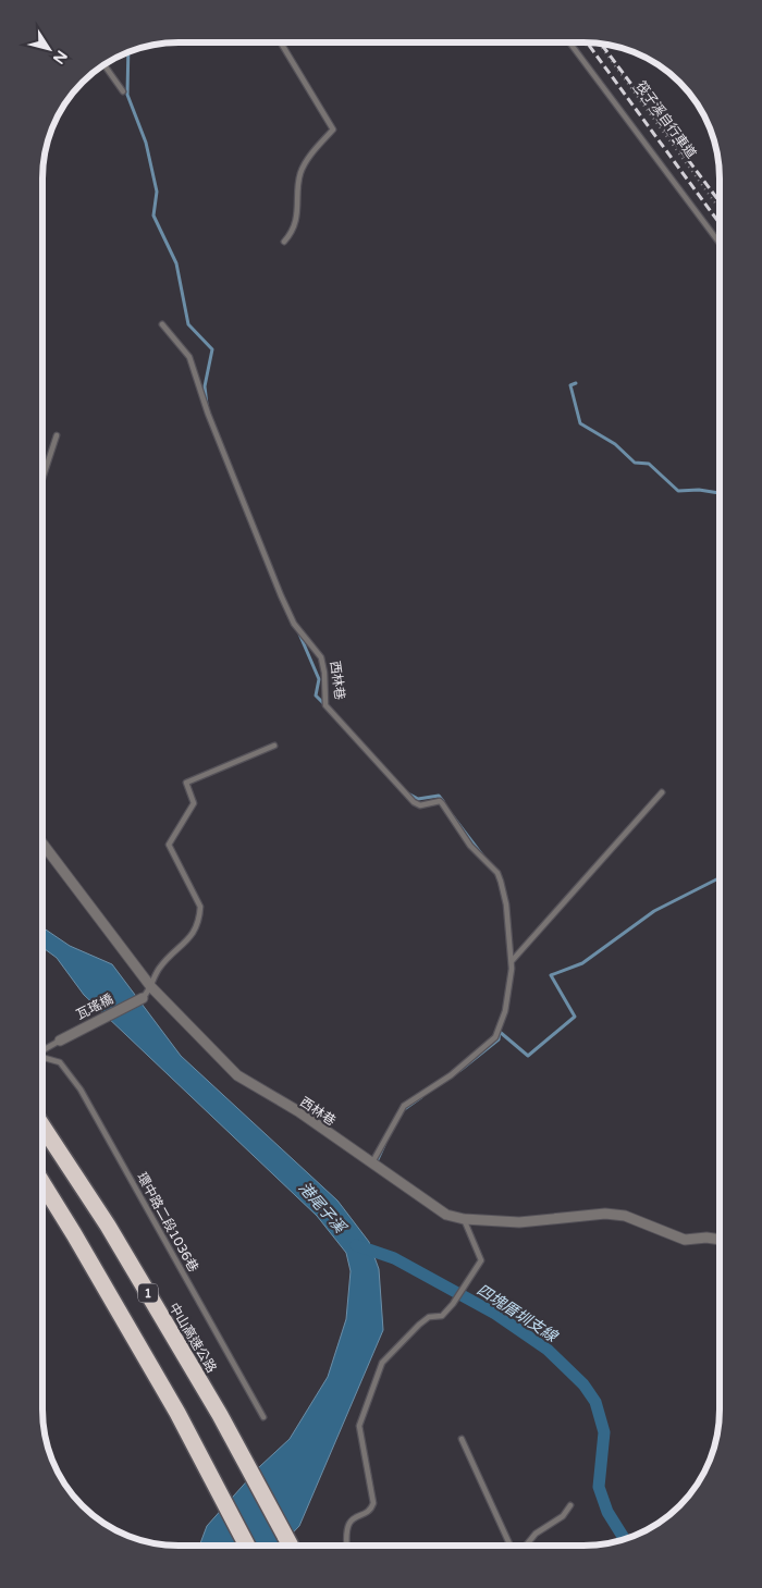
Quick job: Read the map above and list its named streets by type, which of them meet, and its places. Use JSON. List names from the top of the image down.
{
  "streets": {
    "highway": ["1", "中山高速公路"],
    "street": ["西林巷", "瓦瑤橋"],
    "lane": ["環中路二段1036巷"],
    "path": ["筏子溪自行車道"]
  },
  "water": ["港尾子溪", "四塊厝圳支線"],
  "north": "bottom right"
}
